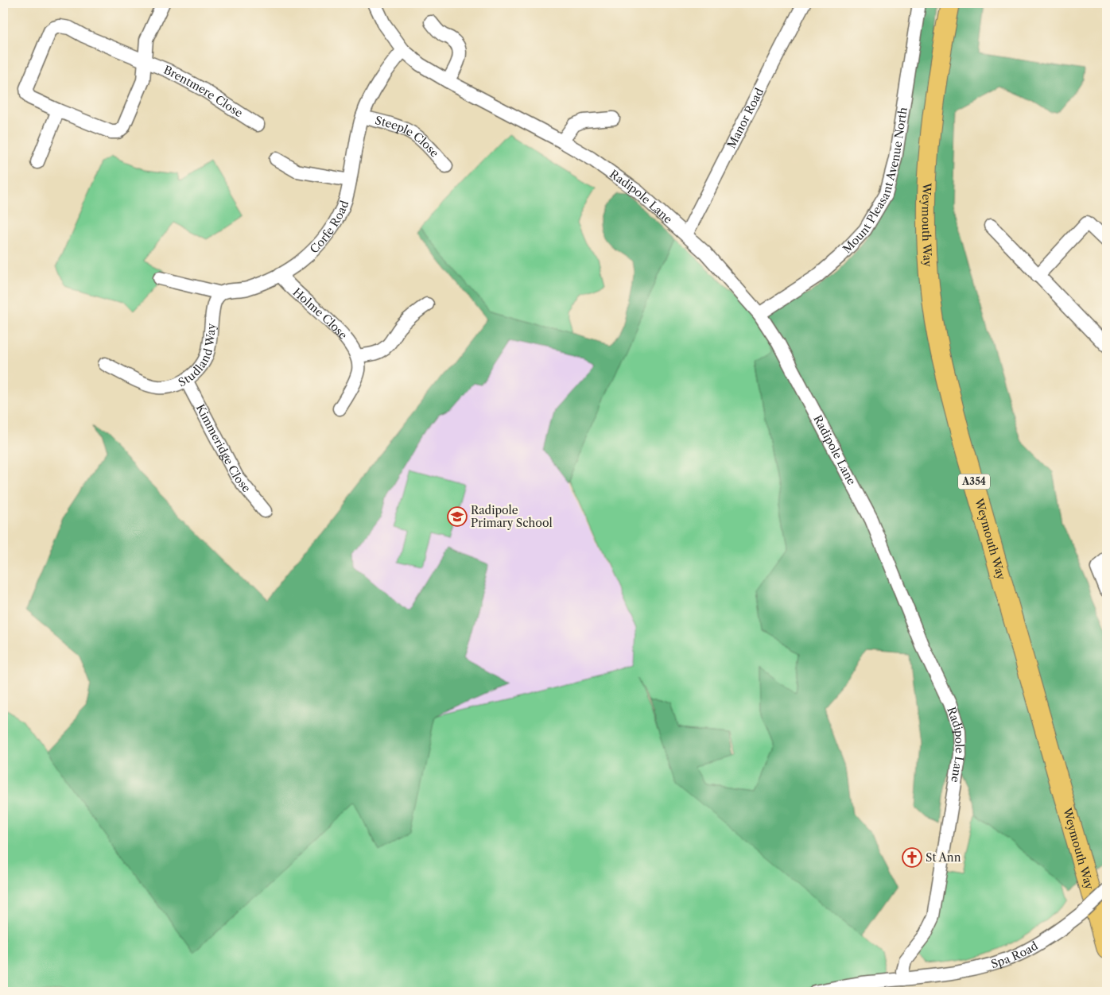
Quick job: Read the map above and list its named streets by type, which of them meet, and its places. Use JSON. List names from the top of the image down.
{
  "streets": {
    "highway": ["Weymouth Way", "A354"],
    "street": [
      "Brentmere Close",
      "Manor Road",
      "Steeple Close",
      "Mount Pleasant Avenue North",
      "Radipole Lane",
      "Corfe Road",
      "Holme Close",
      "Studland Way",
      "Kimmeridge Close",
      "Spa Road"
    ]
  },
  "crossings": [
    ["Manor Road", "Radipole Lane"],
    ["Steeple Close", "Corfe Road"],
    ["Mount Pleasant Avenue North", "Radipole Lane"],
    ["Radipole Lane", "Corfe Road"],
    ["Radipole Lane", "Spa Road"],
    ["Corfe Road", "Holme Close"],
    ["Corfe Road", "Studland Way"],
    ["Studland Way", "Kimmeridge Close"]
  ],
  "places": {
    "school or university": ["Radipole Primary School"],
    "church": ["St Ann"]
  }
}
